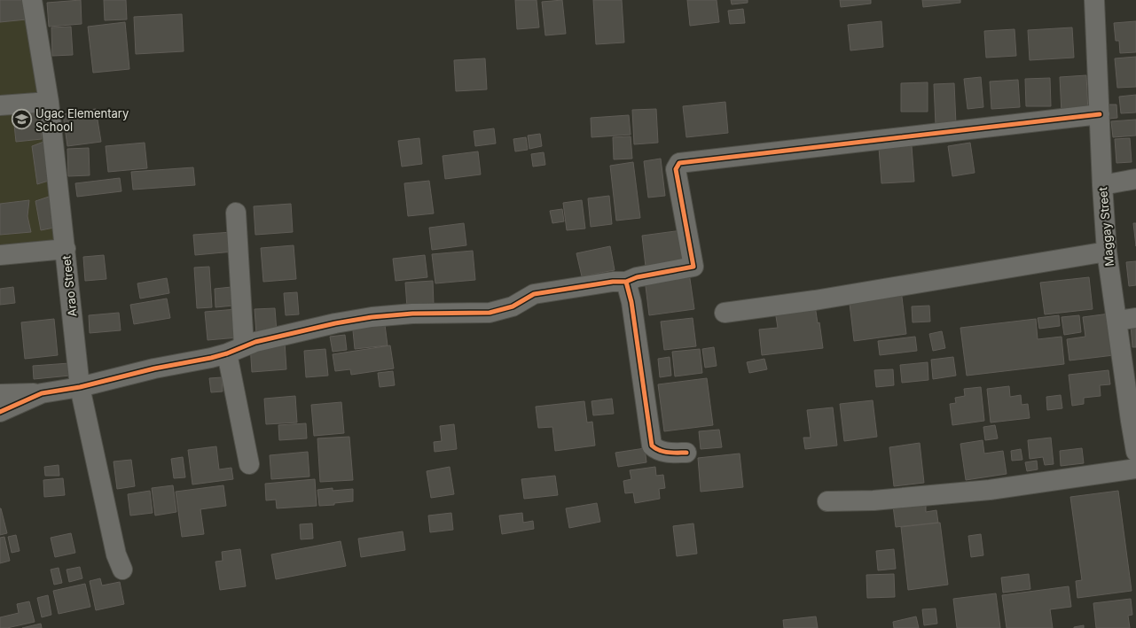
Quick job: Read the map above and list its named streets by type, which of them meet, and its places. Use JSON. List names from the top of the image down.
{
  "streets": {
    "street": ["Maggay Street", "Arao Street"]
  },
  "places": {
    "school or university": ["Ugac Elementary School"]
  }
}
